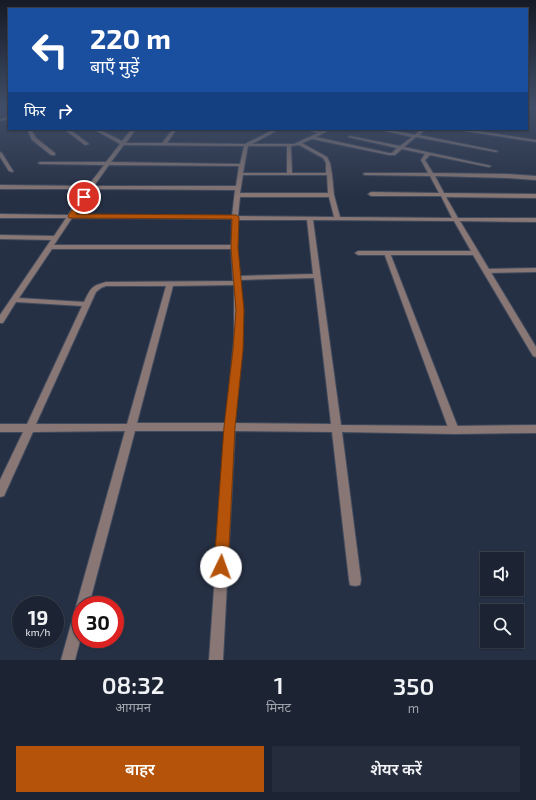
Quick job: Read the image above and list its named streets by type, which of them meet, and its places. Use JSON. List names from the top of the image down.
{
  "page": {
    "turn": ["220 m", "बाएँ मुड़ें"],
    "then": "फिर",
    "speed": "19 km/h",
    "limit": "30",
    "eta": [
      "08:32",
      "आगमन",
      "1",
      "मिनट",
      "350",
      "m"
    ],
    "buttons": ["बाहर", "शेयर करें"]
  }
}
